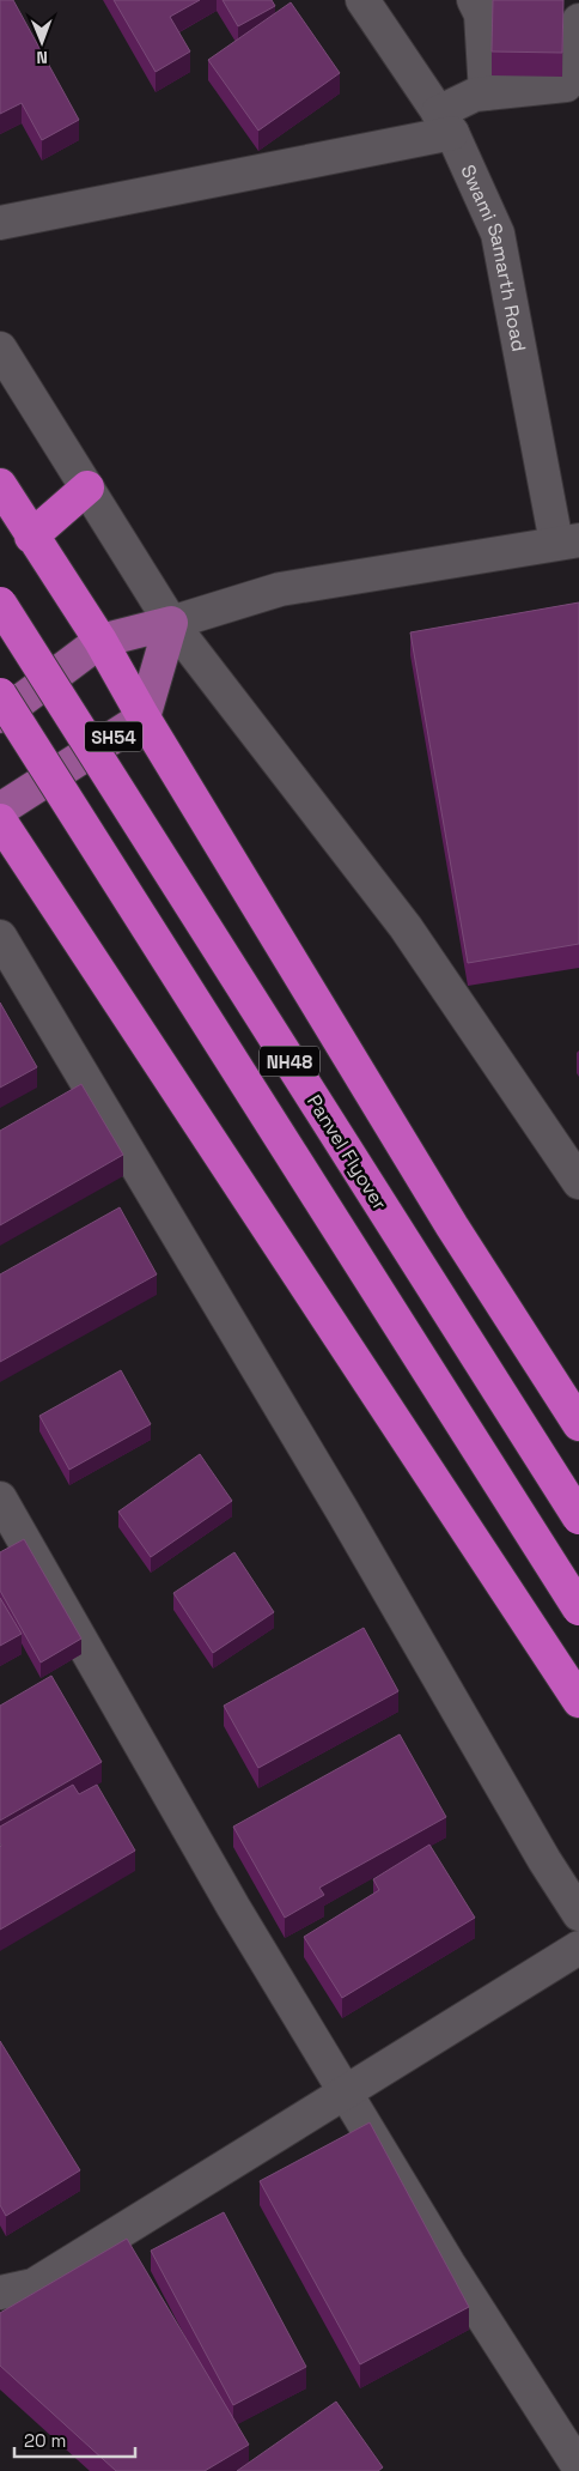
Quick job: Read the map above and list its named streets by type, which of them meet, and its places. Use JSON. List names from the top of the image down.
{
  "streets": {
    "highway": ["NH48", "Panvel Flyover"],
    "main road": ["SH54"],
    "street": ["Swami Samarth Road"]
  },
  "scale_bar": "20 m",
  "north": "bottom"
}
